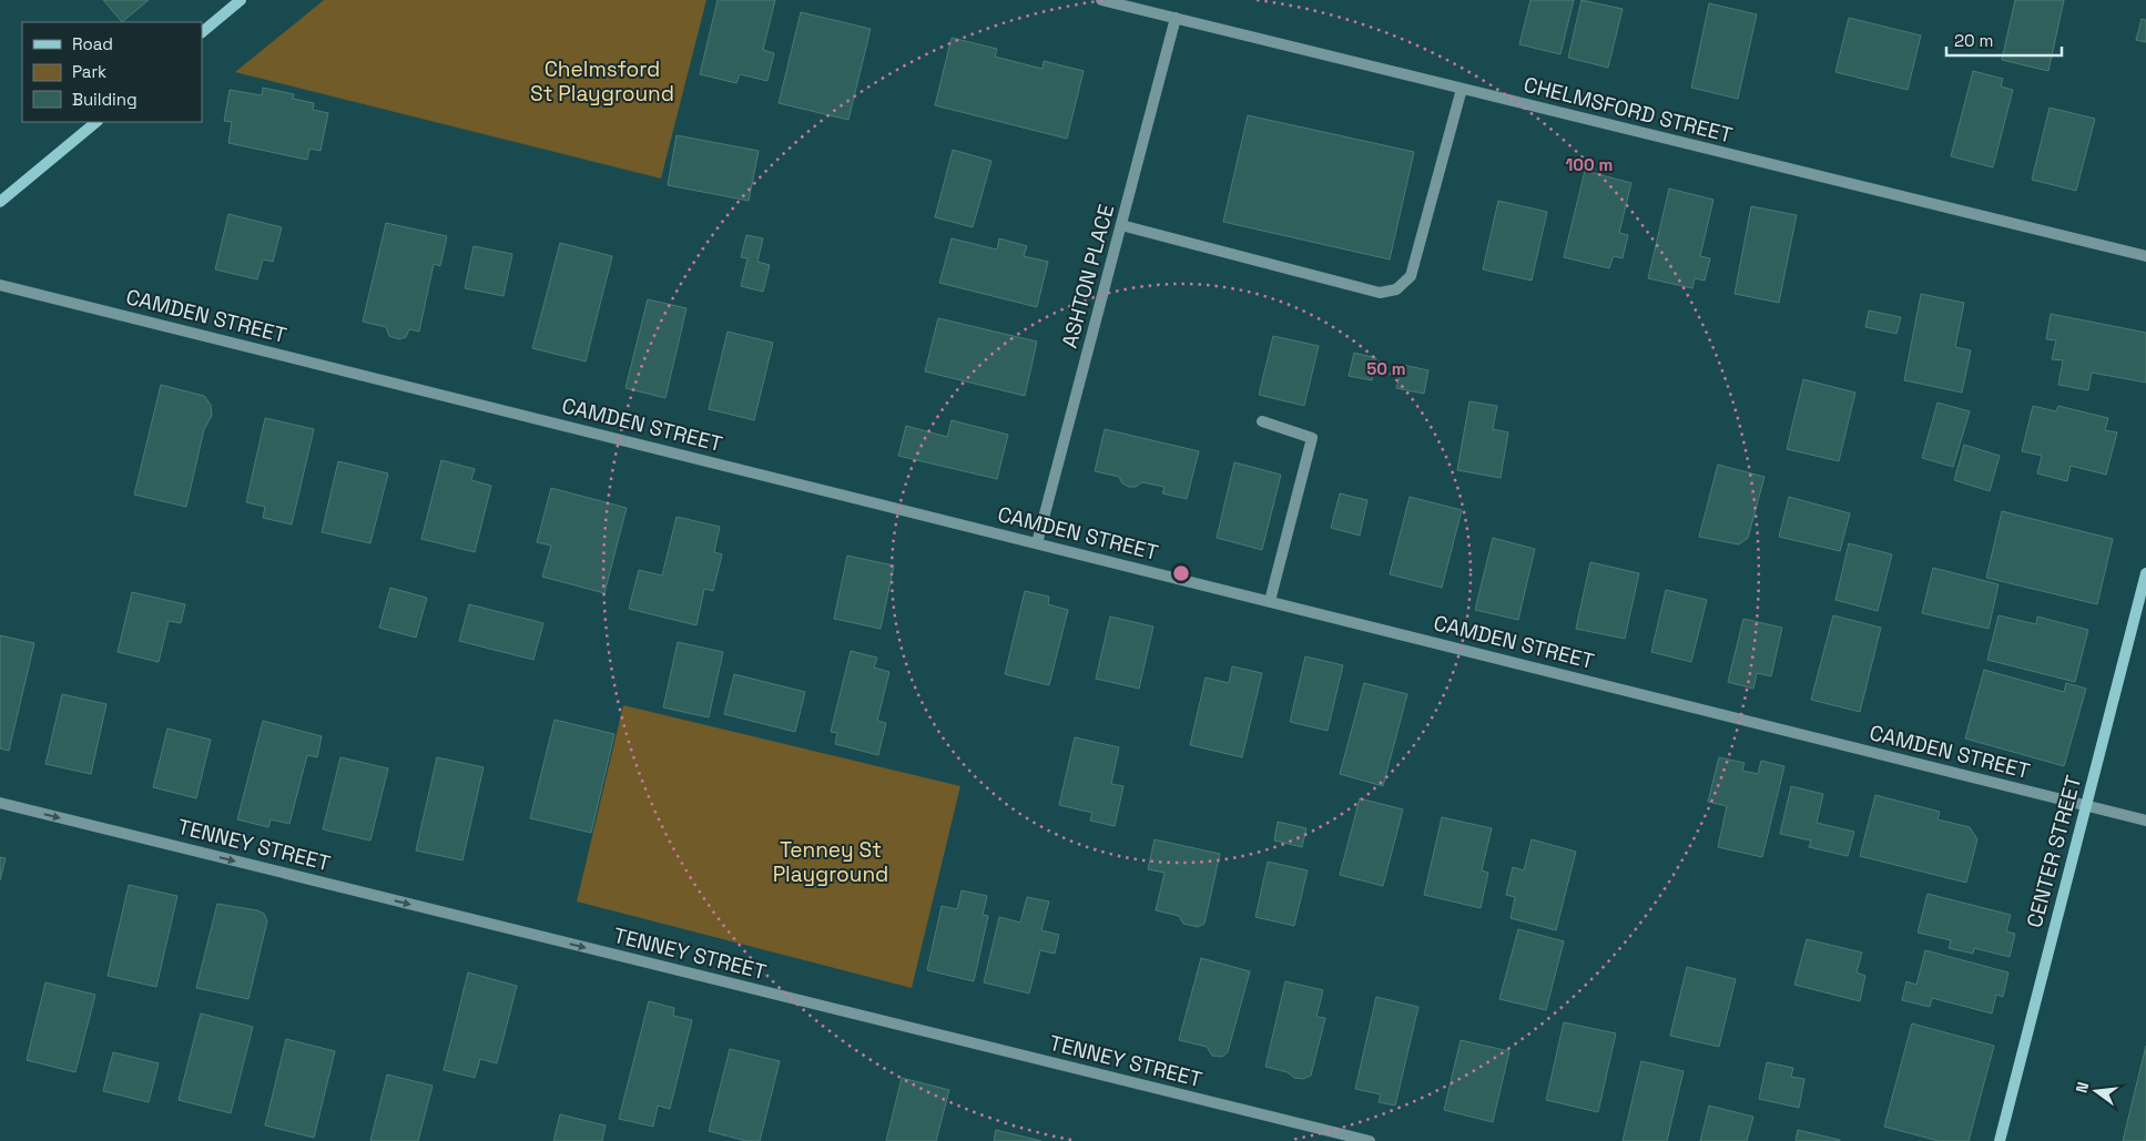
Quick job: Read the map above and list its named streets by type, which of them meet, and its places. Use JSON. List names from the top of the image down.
{
  "streets": {
    "street": [
      "CHELMSFORD STREET",
      "ASHTON PLACE",
      "CAMDEN STREET",
      "TENNEY STREET",
      "CENTER STREET"
    ]
  },
  "crossings": [
    ["CHELMSFORD STREET", "ASHTON PLACE"],
    ["ASHTON PLACE", "CAMDEN STREET"],
    ["CAMDEN STREET", "CENTER STREET"]
  ],
  "one_way": ["TENNEY STREET"],
  "parks": ["Chelmsford St Playground", "Tenney St Playground"],
  "legend": ["Road", "Park", "Building"],
  "scale_bar": "20 m",
  "north": "left",
  "rings": ["100 m", "50 m"]
}
